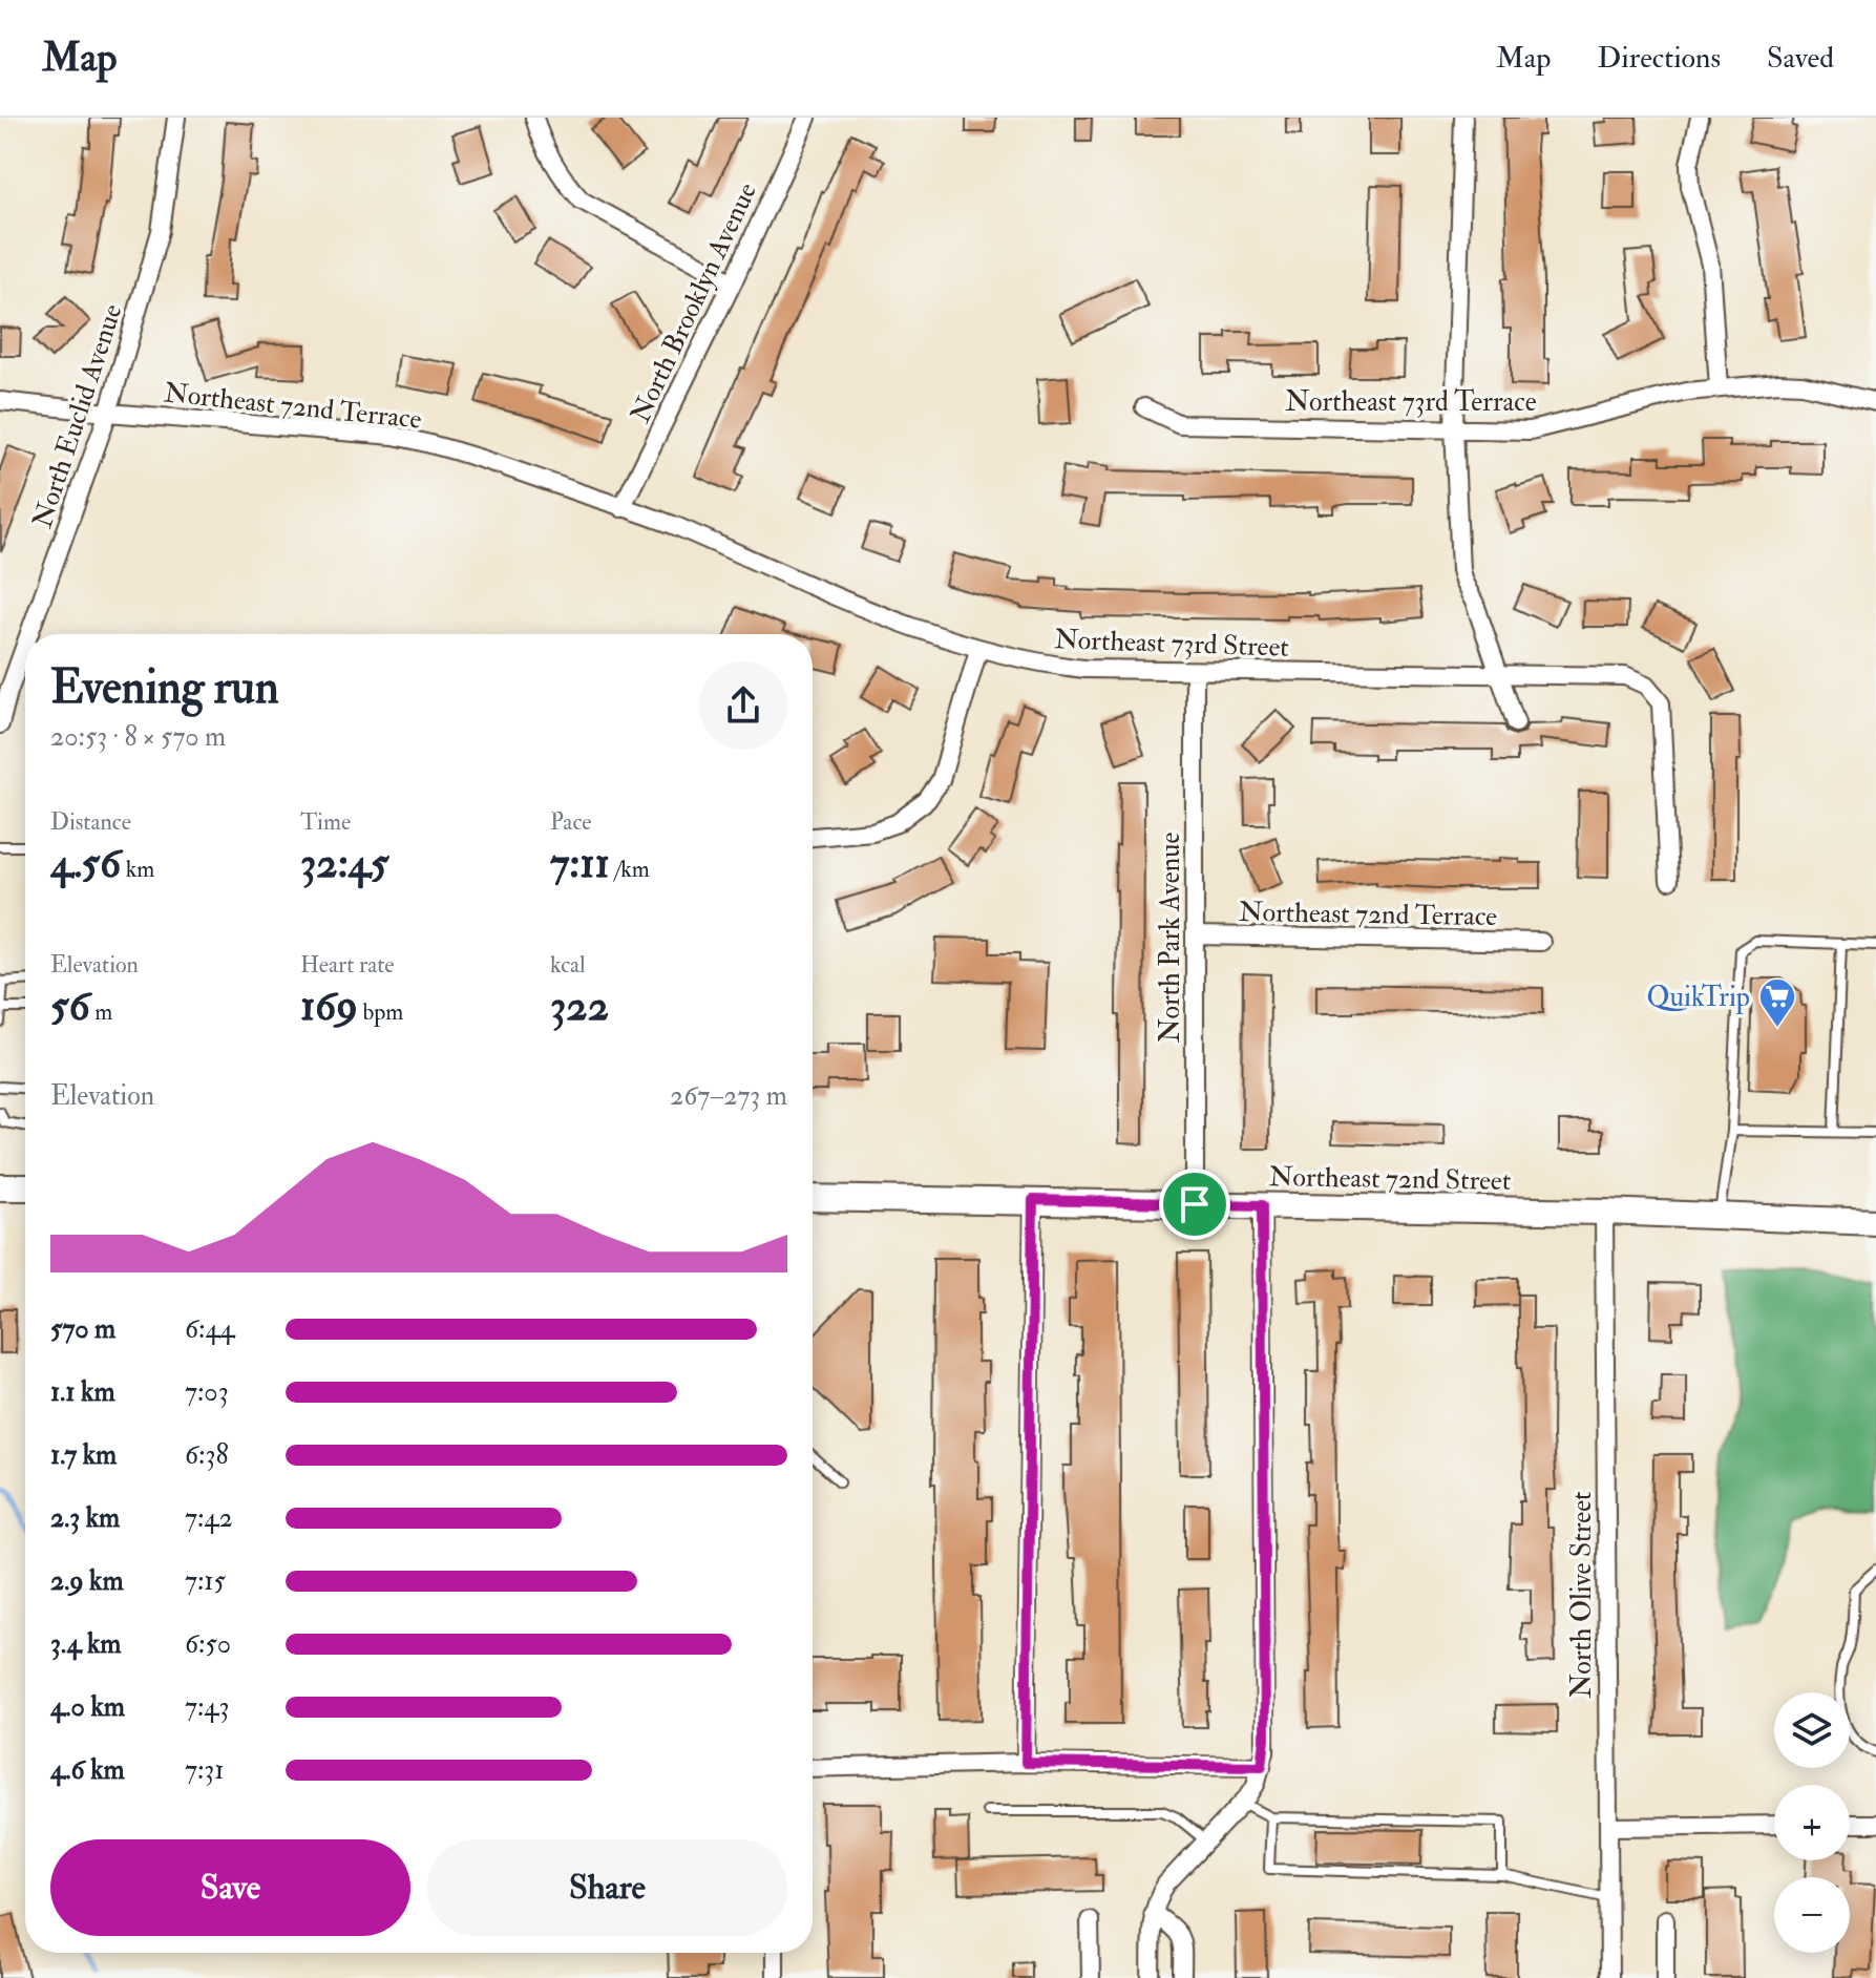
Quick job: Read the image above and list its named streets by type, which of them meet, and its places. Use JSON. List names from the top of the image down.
{
  "streets": {
    "main road": ["Northeast 72nd Street"],
    "street": [
      "North Brooklyn Avenue",
      "Northeast 73rd Terrace",
      "Northeast 72nd Terrace",
      "North Euclid Avenue",
      "Northeast 73rd Street",
      "North Park Avenue",
      "North Olive Street"
    ]
  },
  "crossings": [
    ["North Brooklyn Avenue", "Northeast 72nd Terrace"],
    ["North Brooklyn Avenue", "Northeast 73rd Street"],
    ["Northeast 72nd Terrace", "North Euclid Avenue"],
    ["Northeast 72nd Terrace", "Northeast 73rd Street"],
    ["Northeast 72nd Terrace", "North Park Avenue"],
    ["Northeast 73rd Street", "North Park Avenue"],
    ["North Park Avenue", "Northeast 72nd Street"],
    ["Northeast 72nd Street", "North Olive Street"]
  ],
  "places": {
    "supermarket": ["QuikTrip"]
  },
  "page": {
    "header": "Map",
    "nav": ["Map", "Directions", "Saved"],
    "heading": ["Evening run", "20:53 · 8 × 570 m"],
    "stats": [
      ["Distance", "4.56 km"],
      ["Time", "32:45"],
      ["Pace", "7:11 /km"],
      ["Elevation", "56 m"],
      ["Heart rate", "169 bpm"],
      ["kcal", "322"]
    ],
    "chart": ["Elevation", "267–273 m"],
    "list": [
      {
        "name": "570 m",
        "note": "6:44"
      },
      {
        "name": "1.1 km",
        "note": "7:03"
      },
      {
        "name": "1.7 km",
        "note": "6:38"
      },
      {
        "name": "2.3 km",
        "note": "7:42"
      },
      {
        "name": "2.9 km",
        "note": "7:15"
      },
      {
        "name": "3.4 km",
        "note": "6:50"
      },
      {
        "name": "4.0 km",
        "note": "7:43"
      },
      {
        "name": "4.6 km",
        "note": "7:31"
      }
    ],
    "map_buttons": ["+", "−"],
    "buttons": ["Save", "Share"]
  }
}
